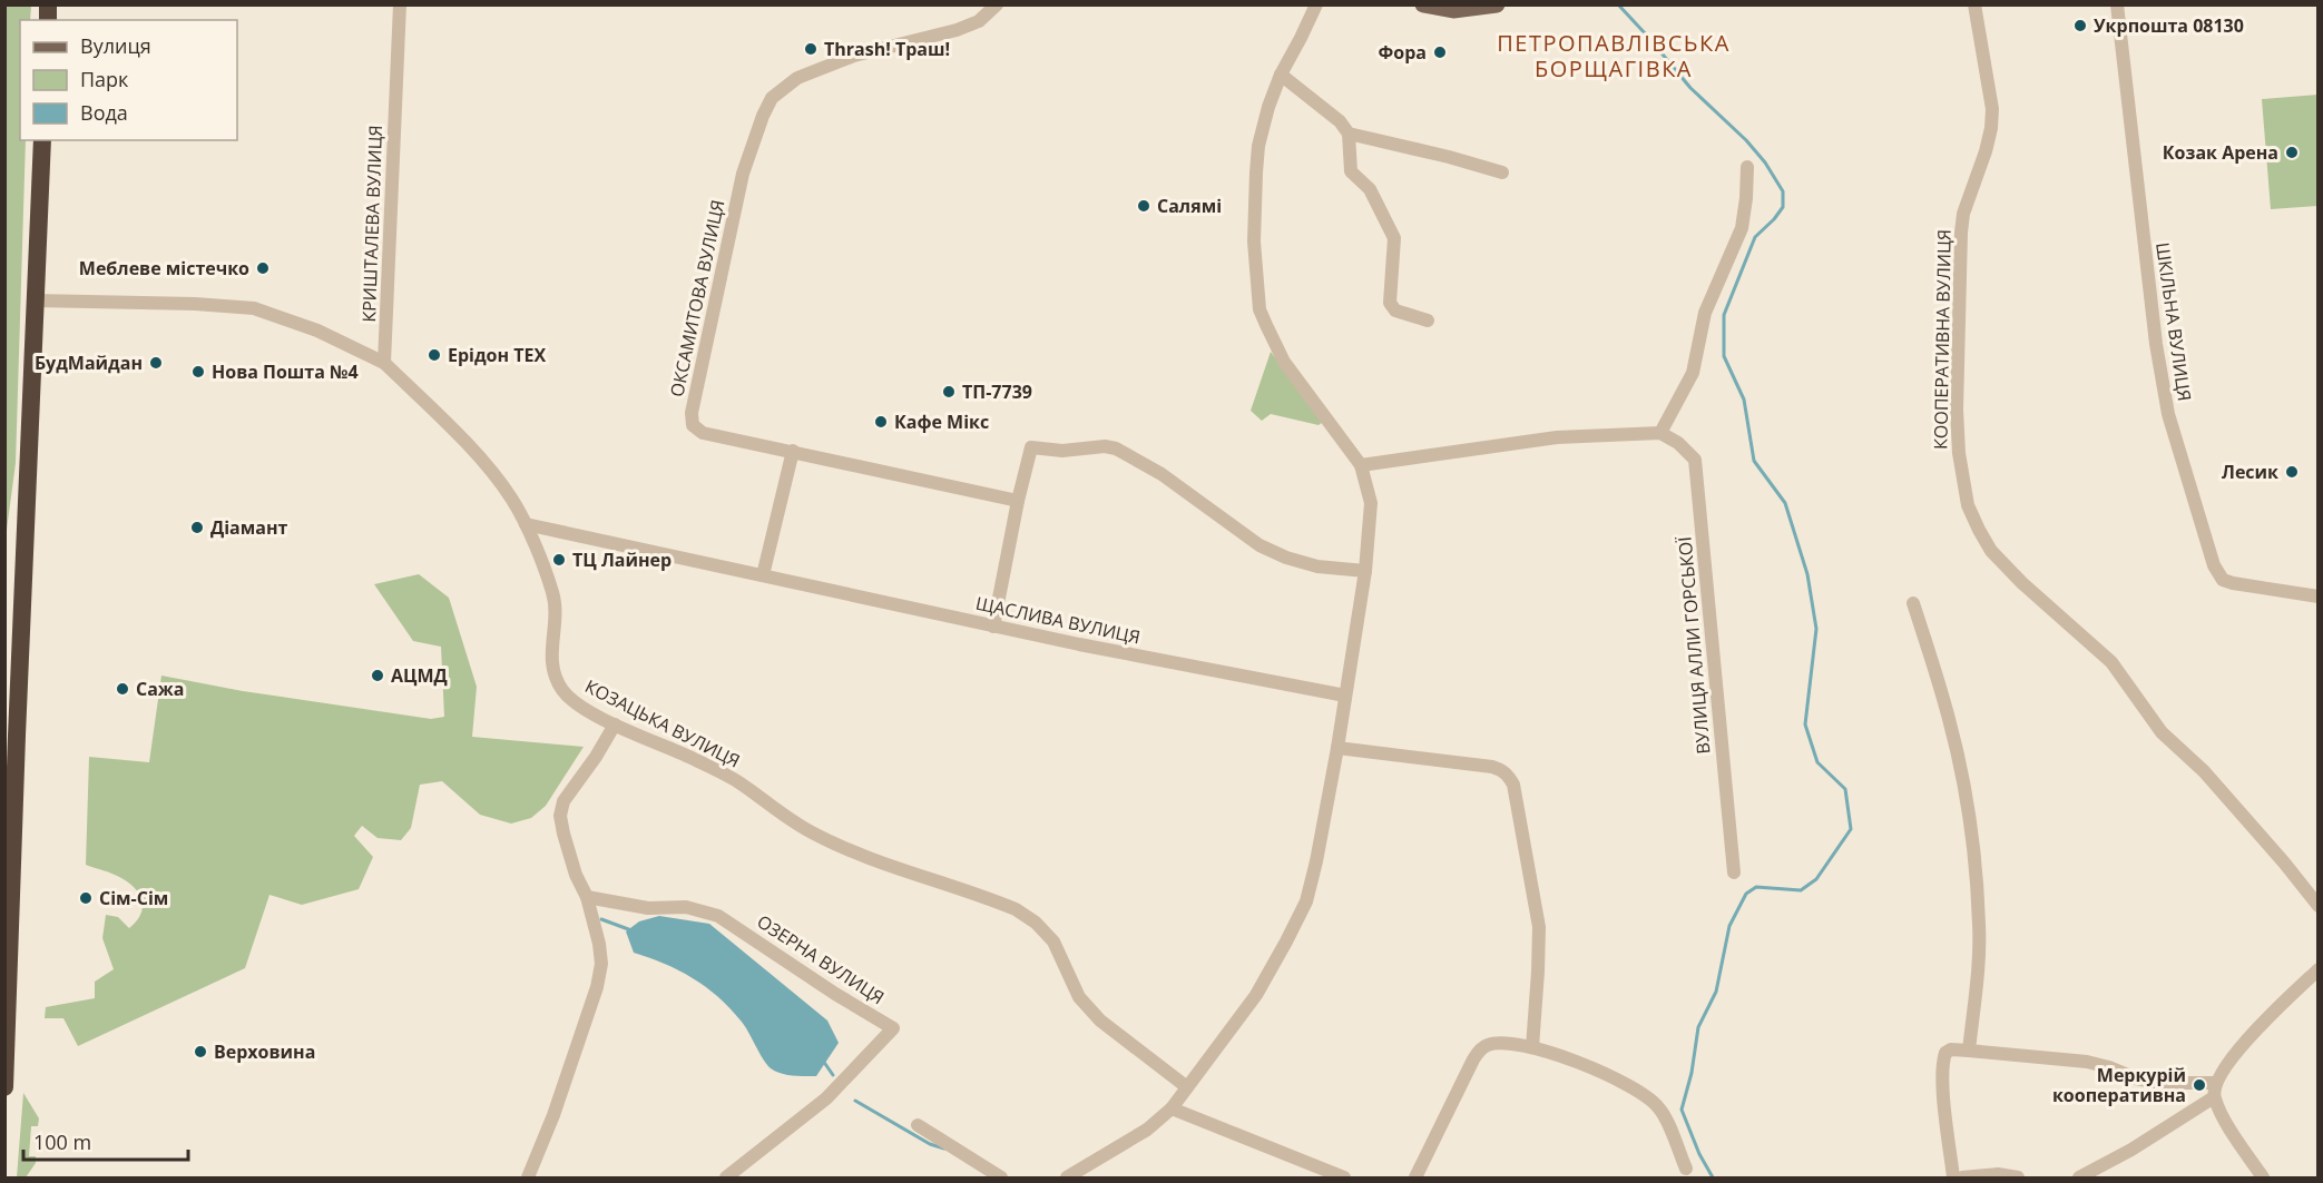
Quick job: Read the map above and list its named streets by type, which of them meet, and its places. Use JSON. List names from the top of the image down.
{
  "streets": {
    "street": [
      "КРИШТАЛЕВА ВУЛИЦЯ",
      "ОКСАМИТОВА ВУЛИЦЯ",
      "ШКІЛЬНА ВУЛИЦЯ",
      "КООПЕРАТИВНА ВУЛИЦЯ",
      "ЩАСЛИВА ВУЛИЦЯ",
      "ВУЛИЦЯ АЛЛИ ГОРСЬКОЇ",
      "КОЗАЦЬКА ВУЛИЦЯ",
      "ОЗЕРНА ВУЛИЦЯ"
    ]
  },
  "crossings": [
    ["КРИШТАЛЕВА ВУЛИЦЯ", "КОЗАЦЬКА ВУЛИЦЯ"],
    ["ЩАСЛИВА ВУЛИЦЯ", "КОЗАЦЬКА ВУЛИЦЯ"]
  ],
  "districts": ["ПЕТРОПАВЛІВСЬКА БОРЩАГІВКА"],
  "places": [
    "Укрпошта 08130",
    "Thrash! Траш!",
    "Фора",
    "Козак Арена",
    "Салямі",
    "Меблеве містечко",
    "Ерідон ТЕХ",
    "БудМайдан",
    "Нова Пошта №4",
    "ТП-7739",
    "Кафе Мікс",
    "Лесик",
    "Діамант",
    "ТЦ Лайнер",
    "АЦМД",
    "Сажа",
    "Сім-Сім",
    "Верховина",
    "Меркурій кооперативна"
  ],
  "legend": ["Вулиця", "Парк", "Вода"],
  "scale_bar": "100 m"
}
